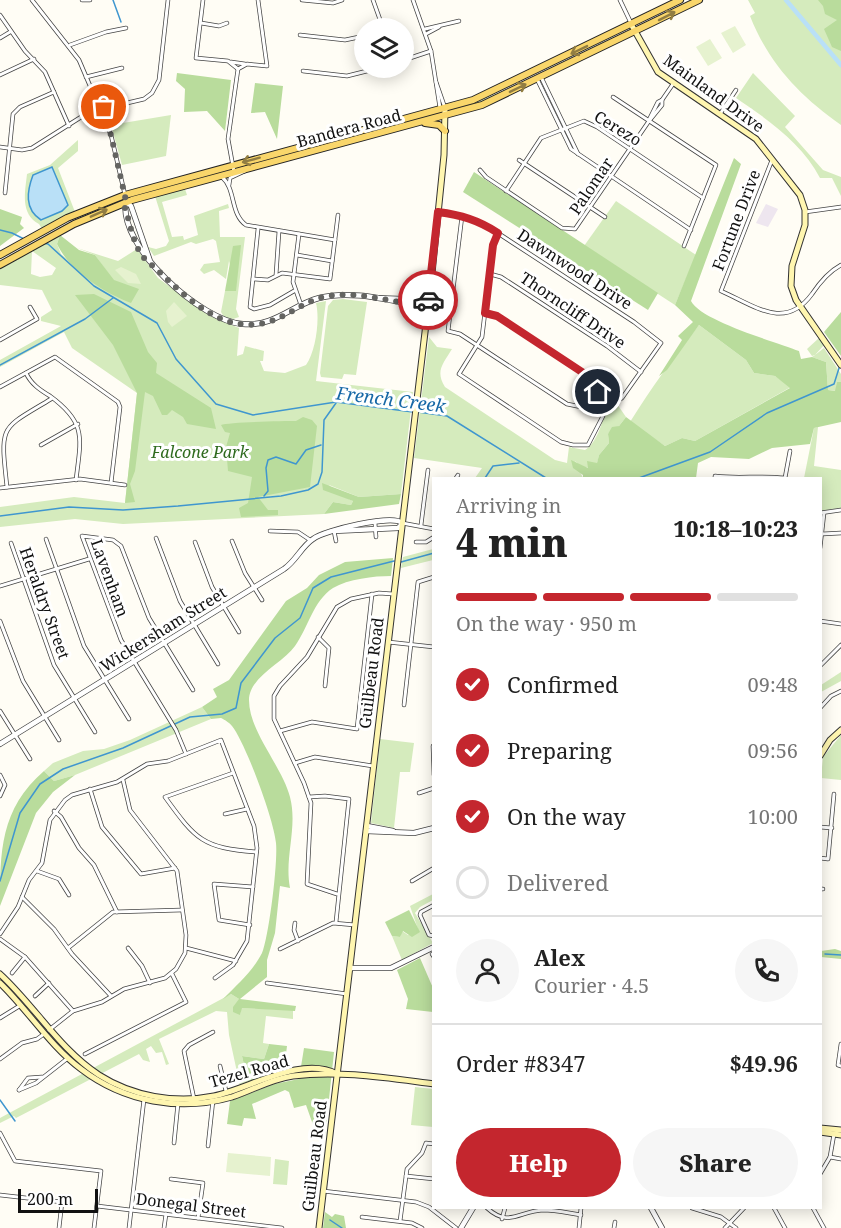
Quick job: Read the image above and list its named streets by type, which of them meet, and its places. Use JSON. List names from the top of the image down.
{
  "streets": {
    "main road": [
      "Mainland Drive",
      "Bandera Road",
      "Guilbeau Road",
      "Tezel Road"
    ],
    "street": [
      "Cerezo",
      "Palomar",
      "Fortune Drive",
      "Dawnwood Drive",
      "Thorncliff Drive",
      "Lavenham",
      "Heraldry Street",
      "Wickersham Street",
      "Donegal Street"
    ]
  },
  "crossings": [
    ["Mainland Drive", "Bandera Road"],
    ["Mainland Drive", "Palomar"],
    ["Mainland Drive", "Fortune Drive"],
    ["Bandera Road", "Guilbeau Road"],
    ["Cerezo", "Palomar"],
    ["Dawnwood Drive", "Thorncliff Drive"],
    ["Dawnwood Drive", "Guilbeau Road"],
    ["Lavenham", "Wickersham Street"],
    ["Heraldry Street", "Wickersham Street"],
    ["Wickersham Street", "Guilbeau Road"],
    ["Guilbeau Road", "Tezel Road"]
  ],
  "water": ["French Creek"],
  "parks": ["Falcone Park"],
  "scale_bar": "200 m",
  "page": {
    "heading": ["4 min", "Arriving in", "10:18–10:23"],
    "panel": [
      "Alex",
      "Courier · 4.5",
      "Order #8347",
      "$49.96"
    ],
    "bar": "On the way · 950 m",
    "list": [
      ["Confirmed", "09:48"],
      ["Preparing", "09:56"],
      ["On the way", "10:00"],
      "Delivered"
    ],
    "buttons": ["Help", "Share"],
    "scale": "200 m"
  }
}
